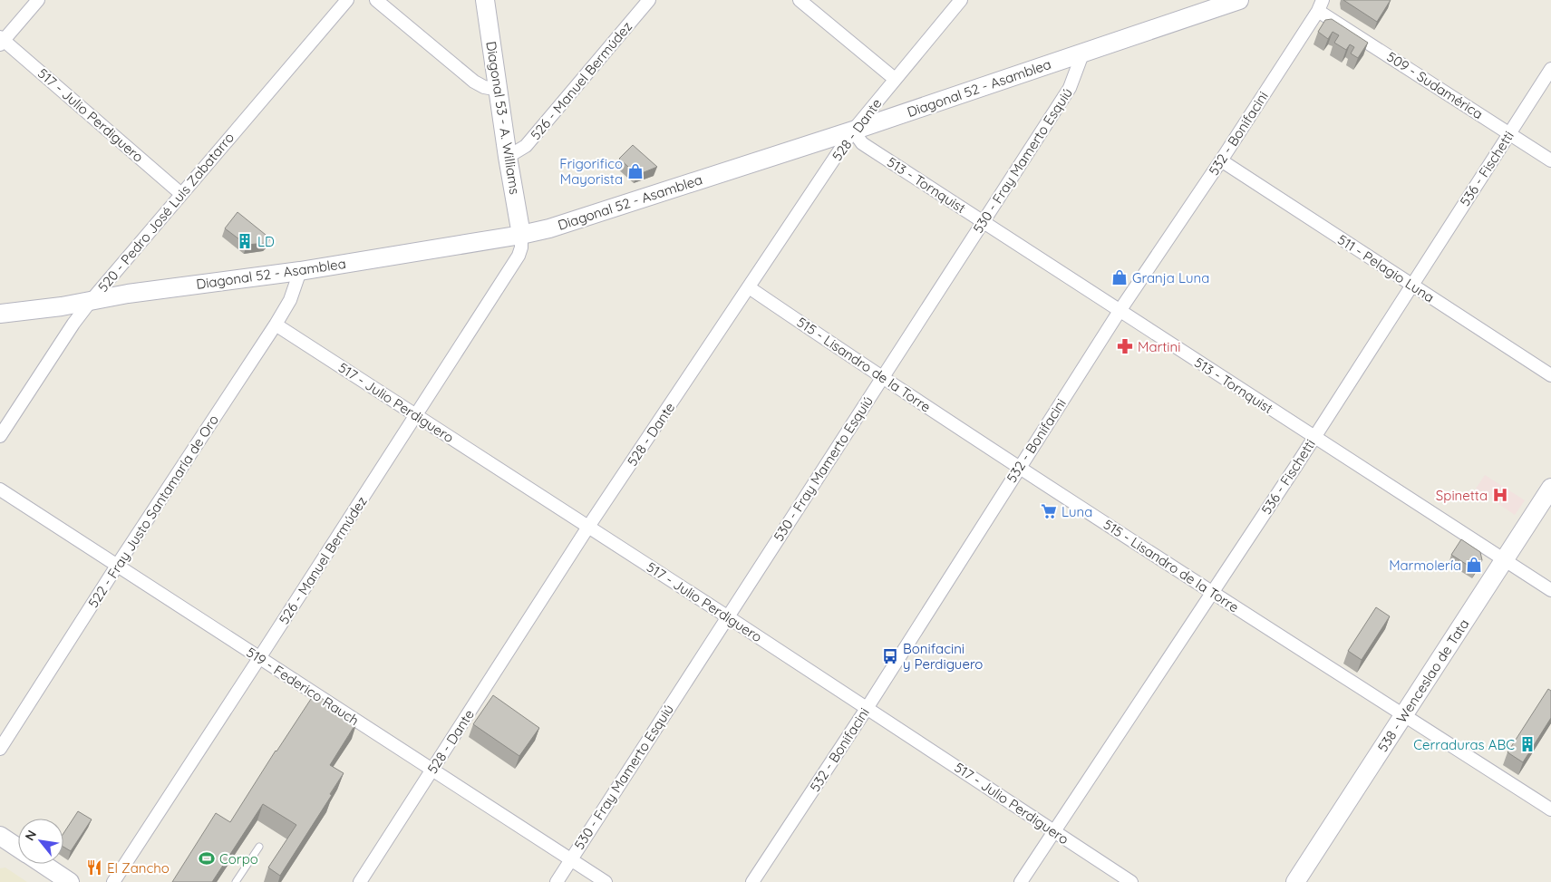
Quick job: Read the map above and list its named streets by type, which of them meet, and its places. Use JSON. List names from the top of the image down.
{
  "streets": {
    "street": [
      "526 - Manuel Bermúdez",
      "509 - Sudamérica",
      "Diagonal 52 - Asamblea",
      "517 - Julio Perdiguero",
      "Diagonal 53 - A. Williams",
      "528 - Dante",
      "532 - Bonifacini",
      "530 - Fray Mamerto Esquiú",
      "536 - Fischetti",
      "513 - Tornquist",
      "520 - Pedro José Luis Zabatarro",
      "511 - Pelagio Luna",
      "515 - Lisandro de la Torre",
      "522 - Fray Justo Santamaría de Oro",
      "538 - Wenceslao de Tata",
      "519 - Federico Rauch"
    ]
  },
  "crossings": [
    ["526 - Manuel Bermúdez", "Diagonal 52 - Asamblea"],
    ["526 - Manuel Bermúdez", "517 - Julio Perdiguero"],
    ["526 - Manuel Bermúdez", "Diagonal 53 - A. Williams"],
    ["526 - Manuel Bermúdez", "519 - Federico Rauch"],
    ["509 - Sudamérica", "532 - Bonifacini"],
    ["509 - Sudamérica", "536 - Fischetti"],
    ["Diagonal 52 - Asamblea", "Diagonal 53 - A. Williams"],
    ["Diagonal 52 - Asamblea", "528 - Dante"],
    ["Diagonal 52 - Asamblea", "530 - Fray Mamerto Esquiú"],
    ["Diagonal 52 - Asamblea", "513 - Tornquist"],
    ["Diagonal 52 - Asamblea", "520 - Pedro José Luis Zabatarro"],
    ["Diagonal 52 - Asamblea", "522 - Fray Justo Santamaría de Oro"],
    ["517 - Julio Perdiguero", "528 - Dante"],
    ["517 - Julio Perdiguero", "532 - Bonifacini"],
    ["517 - Julio Perdiguero", "530 - Fray Mamerto Esquiú"],
    ["517 - Julio Perdiguero", "536 - Fischetti"],
    ["517 - Julio Perdiguero", "520 - Pedro José Luis Zabatarro"],
    ["517 - Julio Perdiguero", "522 - Fray Justo Santamaría de Oro"],
    ["528 - Dante", "513 - Tornquist"],
    ["528 - Dante", "515 - Lisandro de la Torre"],
    ["528 - Dante", "519 - Federico Rauch"],
    ["532 - Bonifacini", "513 - Tornquist"],
    ["532 - Bonifacini", "511 - Pelagio Luna"],
    ["532 - Bonifacini", "515 - Lisandro de la Torre"],
    ["530 - Fray Mamerto Esquiú", "513 - Tornquist"],
    ["530 - Fray Mamerto Esquiú", "515 - Lisandro de la Torre"],
    ["530 - Fray Mamerto Esquiú", "519 - Federico Rauch"],
    ["536 - Fischetti", "513 - Tornquist"],
    ["536 - Fischetti", "511 - Pelagio Luna"],
    ["536 - Fischetti", "515 - Lisandro de la Torre"],
    ["513 - Tornquist", "538 - Wenceslao de Tata"],
    ["515 - Lisandro de la Torre", "538 - Wenceslao de Tata"],
    ["522 - Fray Justo Santamaría de Oro", "519 - Federico Rauch"]
  ],
  "places": {
    "shop": ["Frigorifico Mayorista", "Granja Luna", "Marmolería"],
    "building": ["LD", "Cerraduras ABC"],
    "pharmacy": ["Martini"],
    "hospital": ["Spinetta"],
    "supermarket": ["Luna"],
    "bus stop": ["Bonifacini y Perdiguero"],
    "sports": ["Corpo"],
    "restaurant": ["El Zancho"]
  },
  "north": "top left"
}
